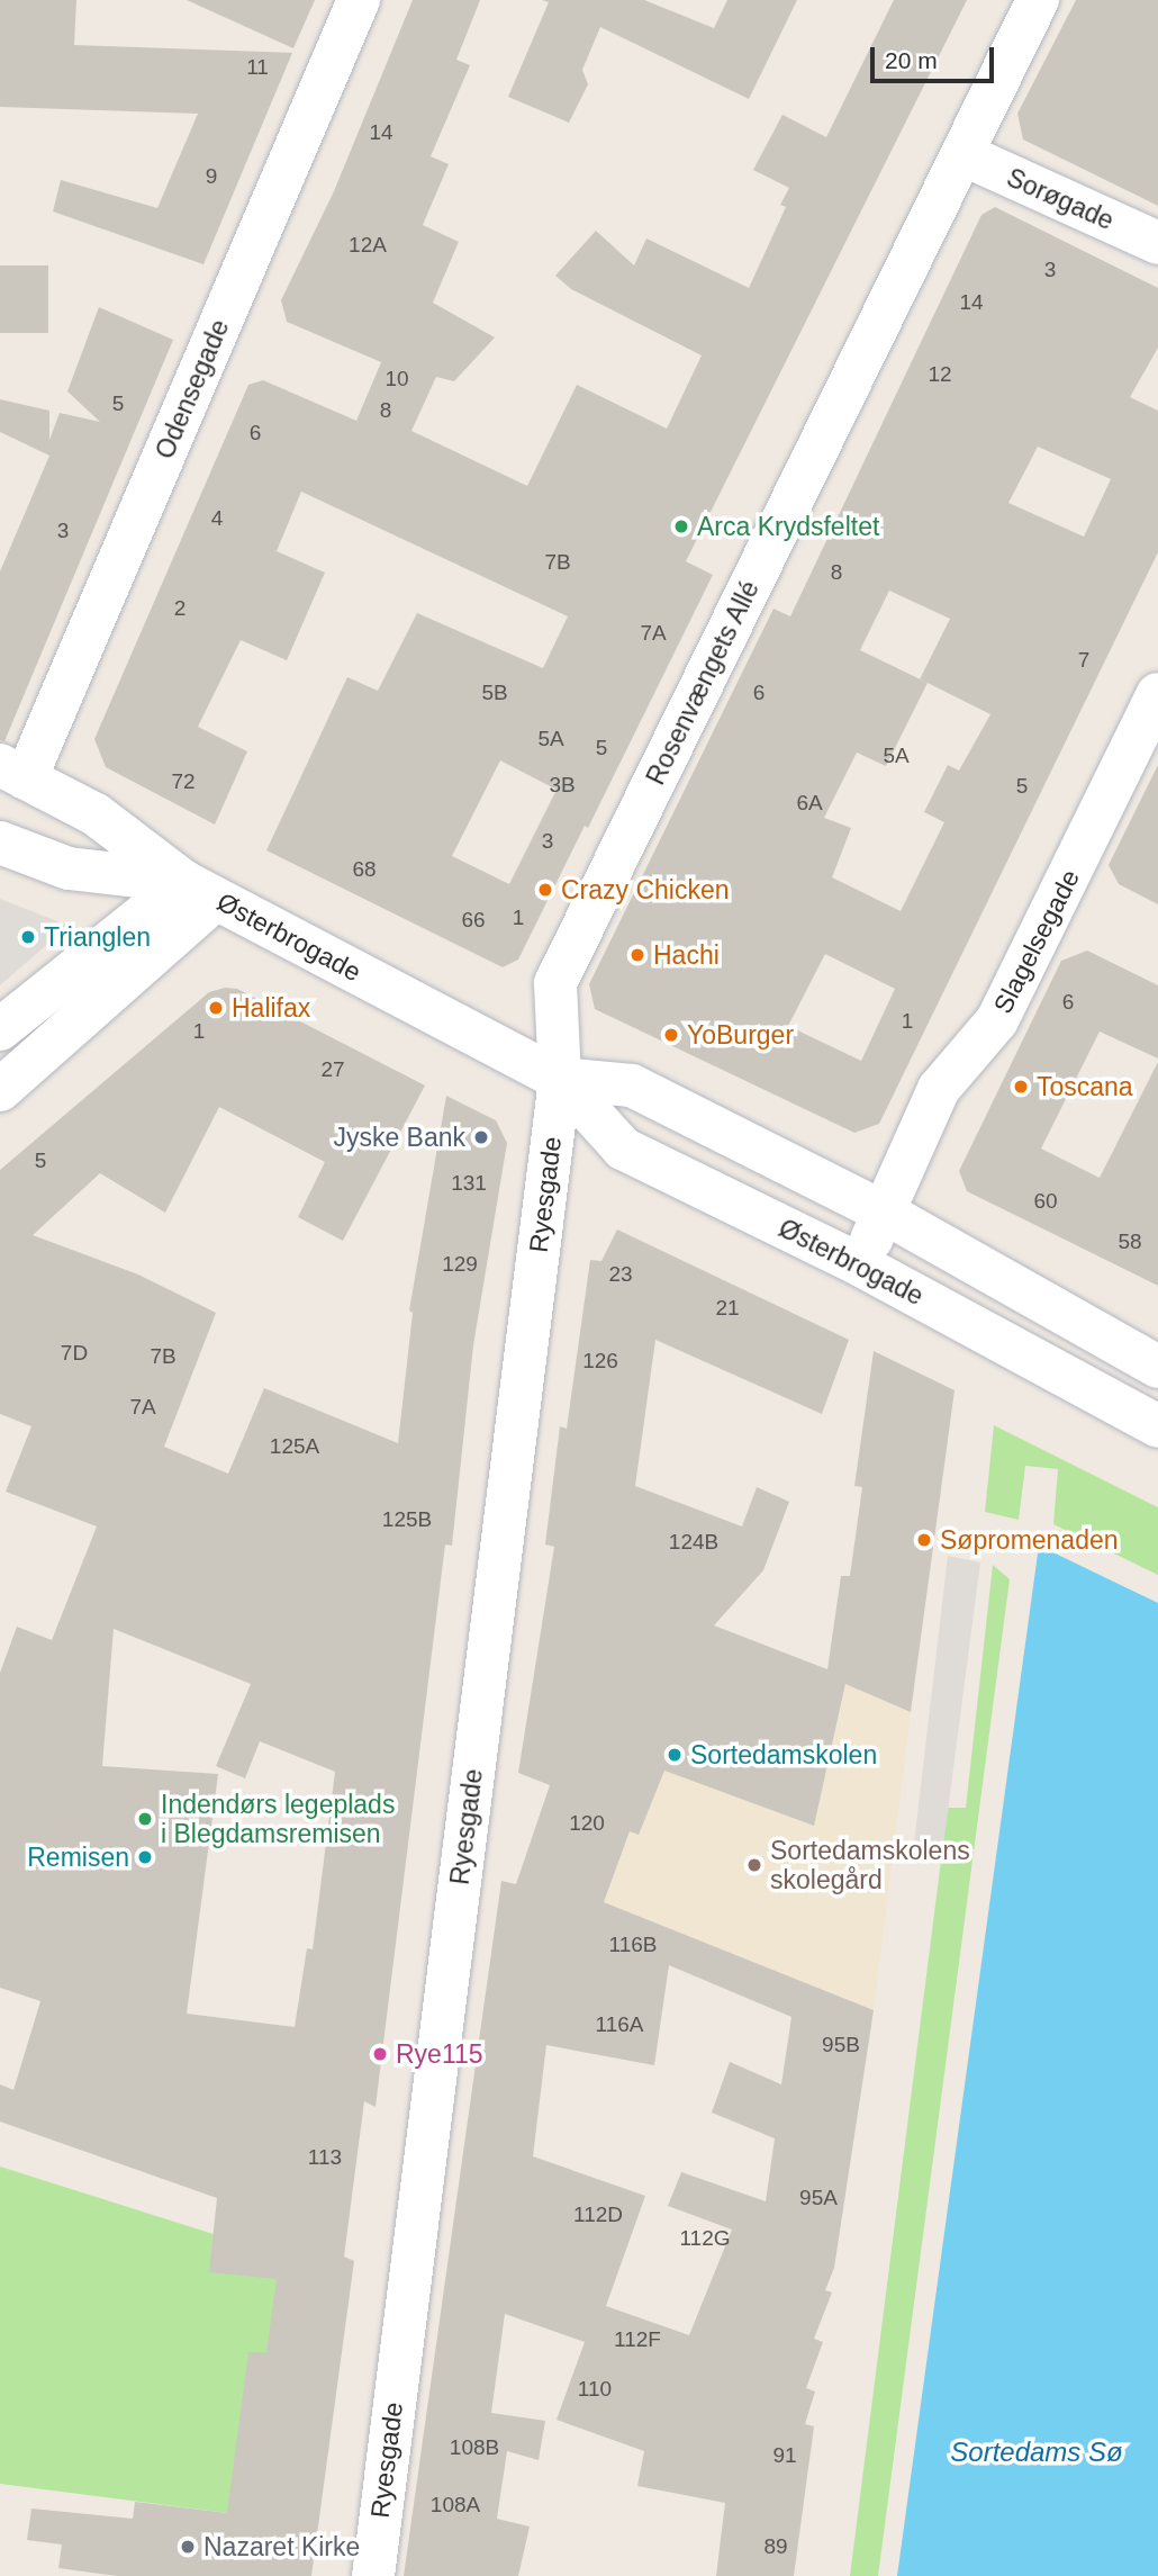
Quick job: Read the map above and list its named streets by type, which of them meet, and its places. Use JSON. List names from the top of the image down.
{
  "streets": {
    "street": [
      "Sorøgade",
      "Odensegade",
      "Rosenvængets Allé",
      "Østerbrogade",
      "Slagelsegade",
      "Ryesgade"
    ]
  },
  "crossings": [
    ["Sorøgade", "Rosenvængets Allé"],
    ["Odensegade", "Østerbrogade"],
    ["Rosenvængets Allé", "Østerbrogade"],
    ["Rosenvængets Allé", "Ryesgade"],
    ["Østerbrogade", "Slagelsegade"],
    ["Østerbrogade", "Ryesgade"]
  ],
  "water": ["Sortedams Sø"],
  "places": [
    "Arca Krydsfeltet",
    "Crazy Chicken",
    "Trianglen",
    "Hachi",
    "Halifax",
    "YoBurger",
    "Toscana",
    "Jyske Bank",
    "Søpromenaden",
    "Sortedamskolen",
    "Indendørs legeplads i Blegdamsremisen",
    "Remisen",
    "Sortedamskolens skolegård",
    "Rye115",
    "Nazaret Kirke"
  ],
  "house_numbers": [
    "11",
    "14",
    "9",
    "12A",
    "3",
    "14",
    "12",
    "10",
    "5",
    "8",
    "6",
    "4",
    "3",
    "7B",
    "8",
    "2",
    "7A",
    "7",
    "5B",
    "6",
    "5A",
    "5",
    "5A",
    "72",
    "3B",
    "5",
    "6A",
    "3",
    "68",
    "1",
    "66",
    "6",
    "1",
    "1",
    "27",
    "5",
    "131",
    "60",
    "58",
    "129",
    "23",
    "21",
    "7D",
    "7B",
    "126",
    "7A",
    "125A",
    "125B",
    "124B",
    "120",
    "116B",
    "116A",
    "95B",
    "113",
    "95A",
    "112D",
    "112G",
    "112F",
    "110",
    "108B",
    "91",
    "108A",
    "89"
  ],
  "scale_bar": "20 m"
}
